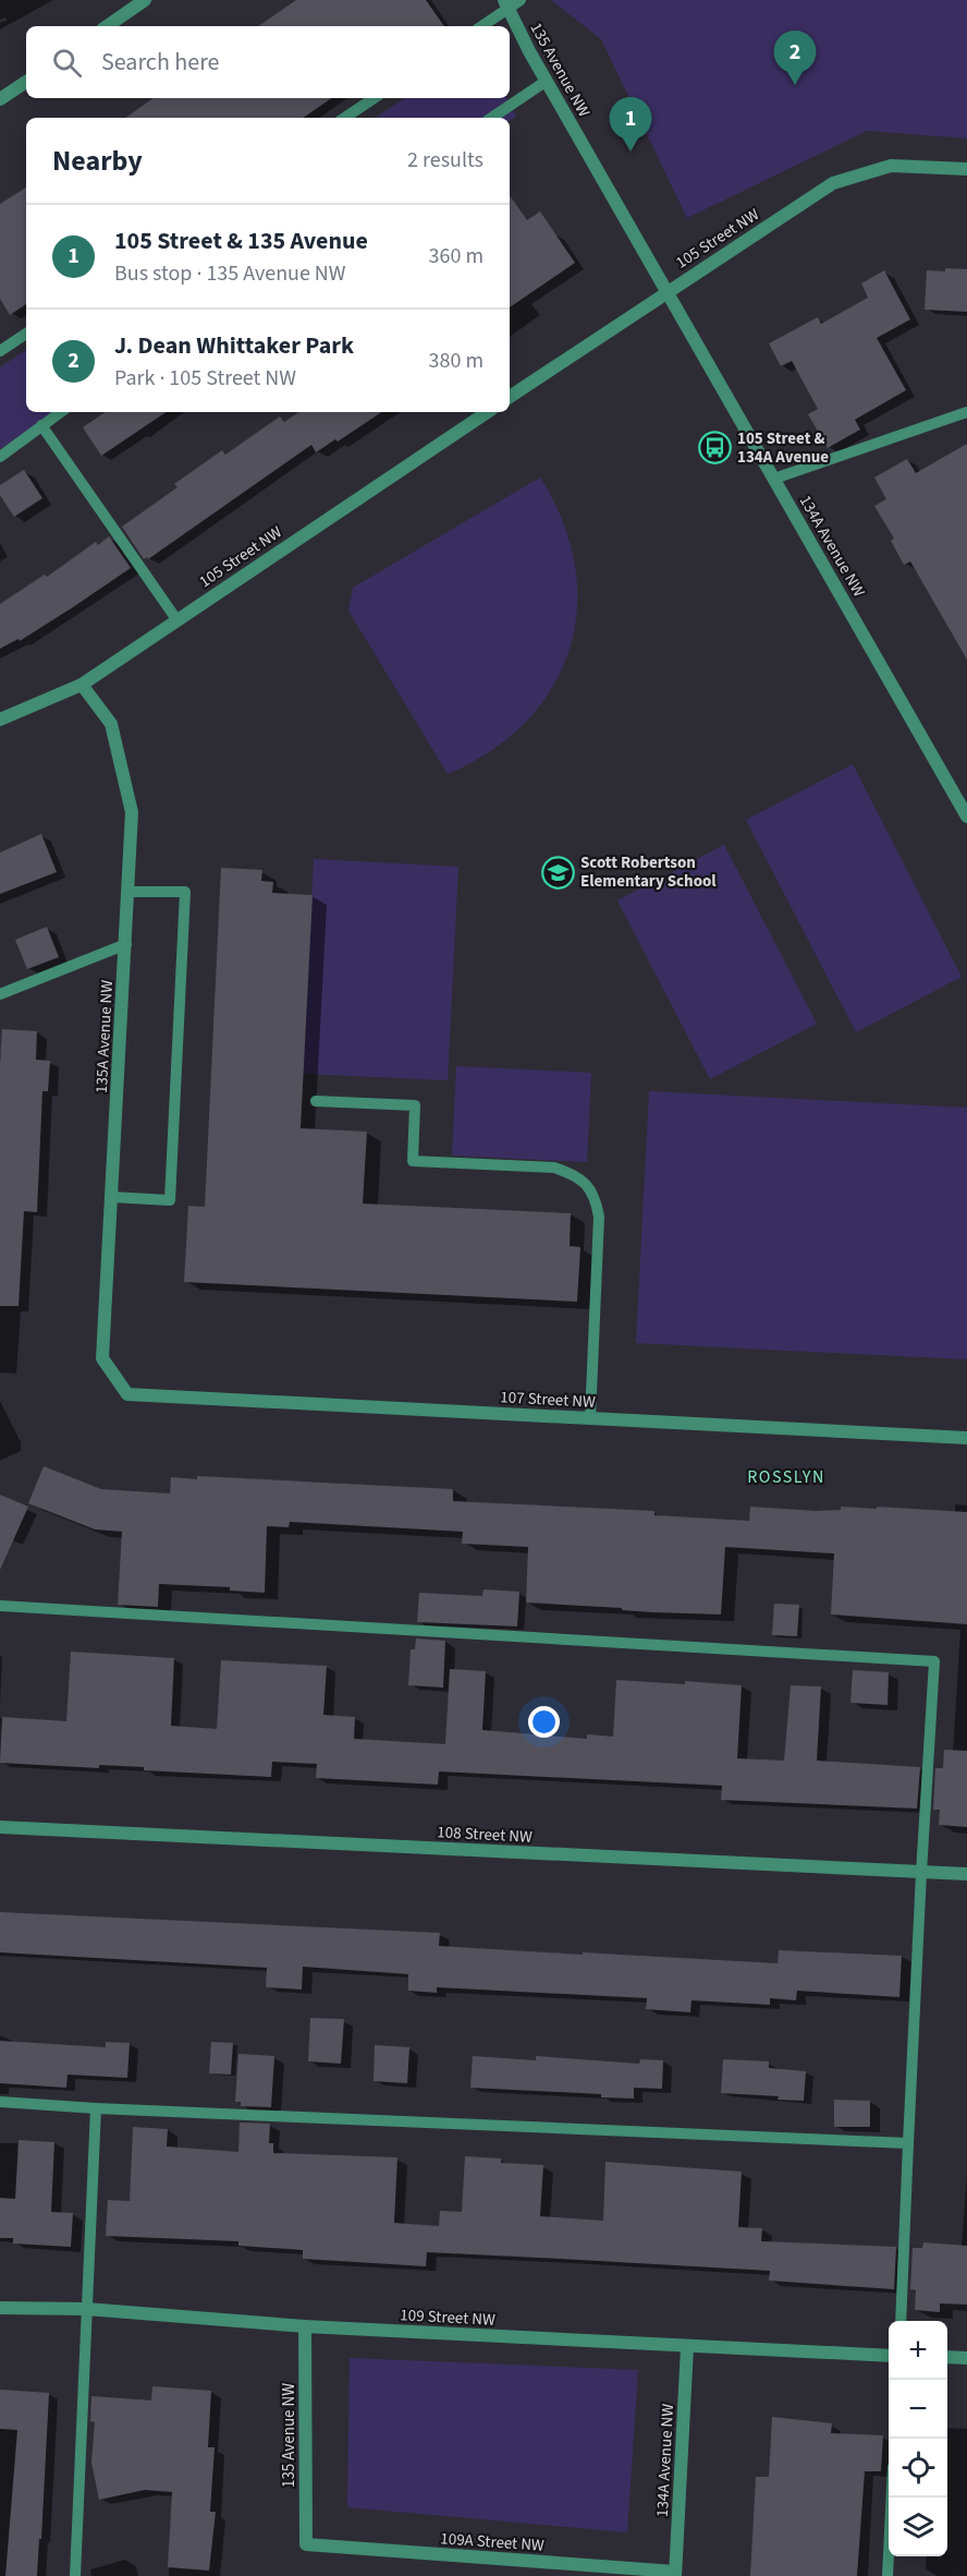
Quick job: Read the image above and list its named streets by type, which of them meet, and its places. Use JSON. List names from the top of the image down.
{
  "streets": {
    "street": [
      "135 Avenue NW",
      "105 Street NW",
      "134A Avenue NW",
      "135A Avenue NW",
      "107 Street NW",
      "108 Street NW",
      "109 Street NW",
      "109A Street NW"
    ]
  },
  "crossings": [
    ["135 Avenue NW", "105 Street NW"],
    ["135 Avenue NW", "134A Avenue NW"],
    ["135 Avenue NW", "109 Street NW"],
    ["135 Avenue NW", "109A Street NW"],
    ["105 Street NW", "134A Avenue NW"],
    ["105 Street NW", "135A Avenue NW"],
    ["134A Avenue NW", "109 Street NW"],
    ["134A Avenue NW", "109A Street NW"],
    ["135A Avenue NW", "107 Street NW"]
  ],
  "districts": ["ROSSLYN"],
  "places": {
    "bus stop": ["105 Street & 134A Avenue"],
    "school or university": ["Scott Robertson Elementary School"]
  },
  "page": {
    "search": "Search here",
    "pins": ["2", "1"],
    "heading": ["Nearby", "2 results"],
    "list": [
      {
        "mark": "1",
        "name": "105 Street & 135 Avenue",
        "note": "Bus stop · 135 Avenue NW",
        "value": "360 m"
      },
      {
        "mark": "2",
        "name": "J. Dean Whittaker Park",
        "note": "Park · 105 Street NW",
        "value": "380 m"
      }
    ],
    "map_buttons": ["+", "−"]
  }
}
